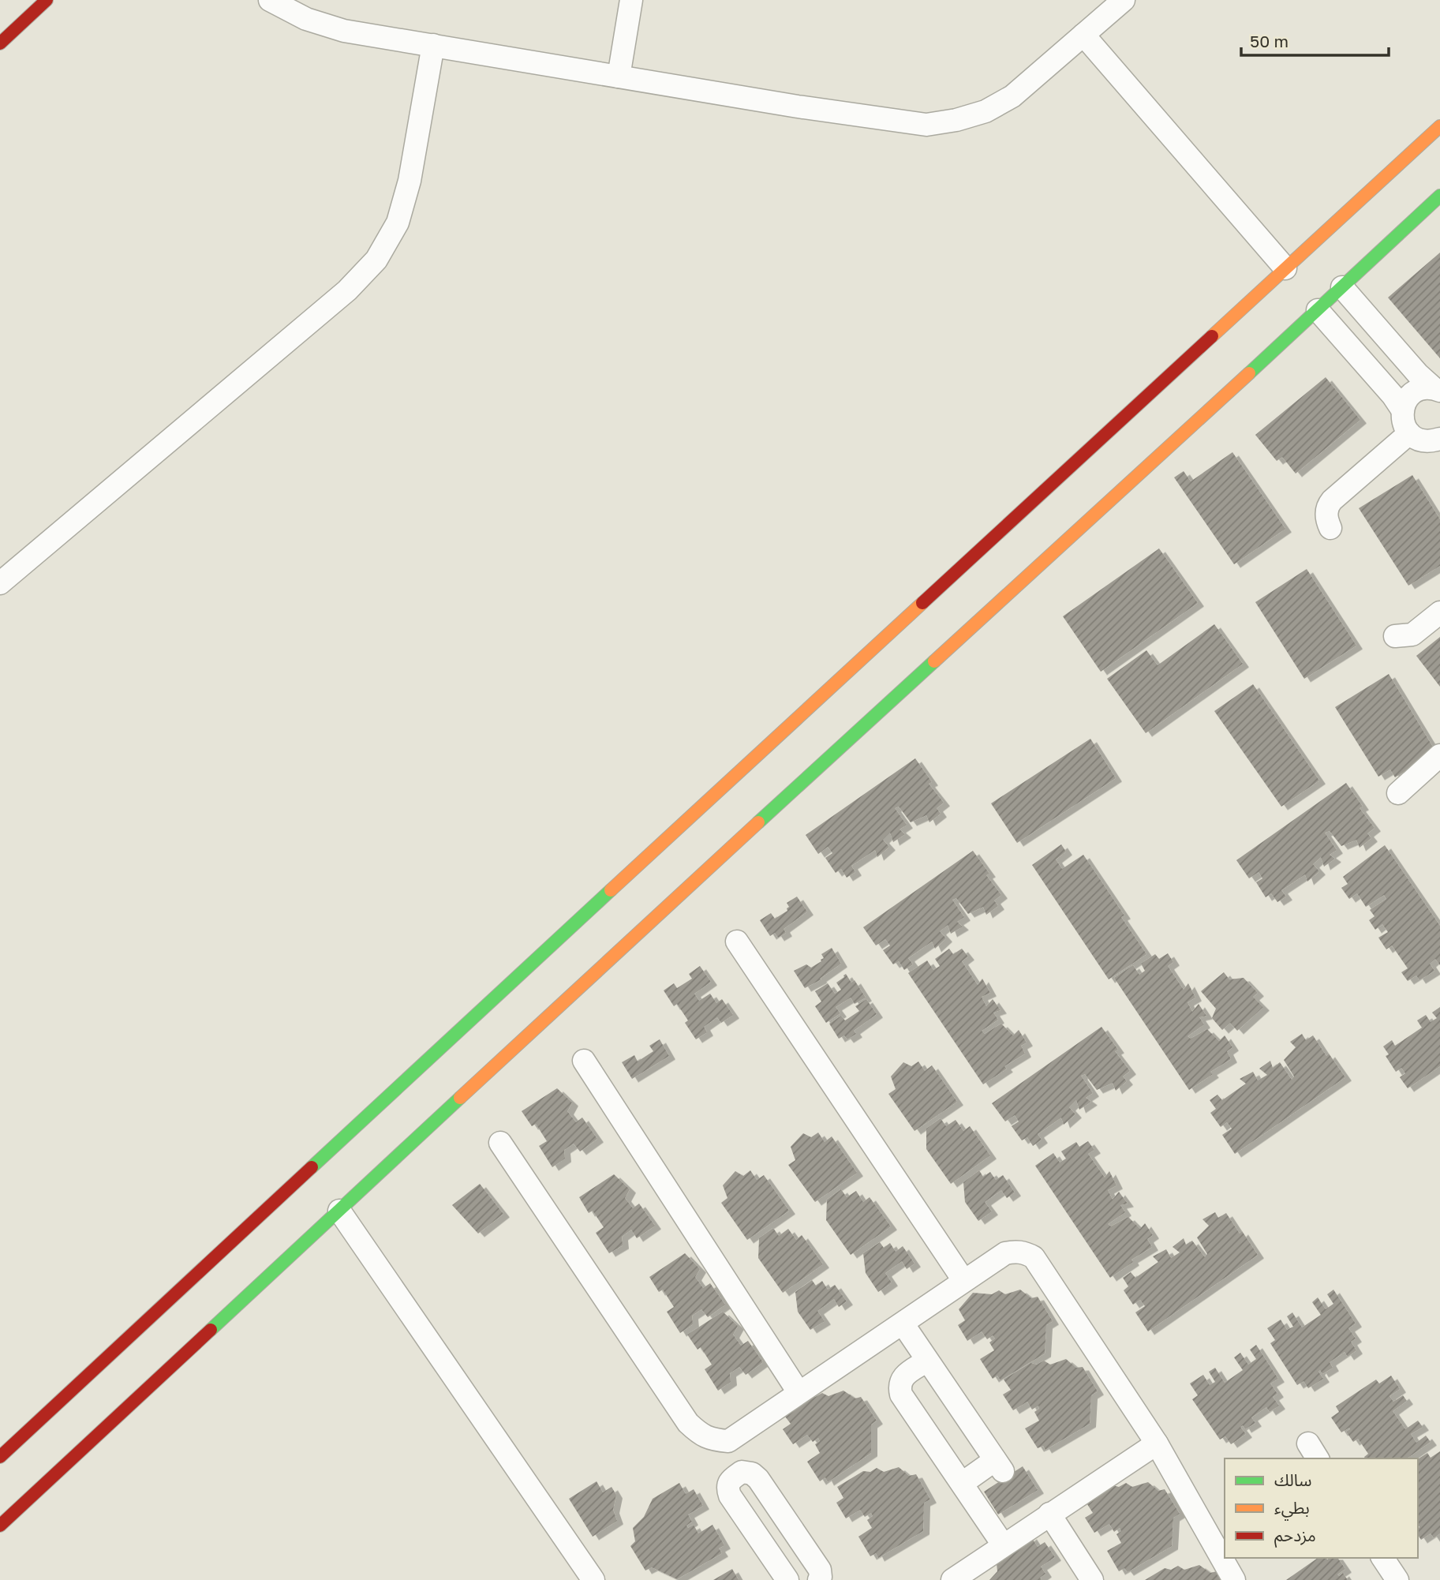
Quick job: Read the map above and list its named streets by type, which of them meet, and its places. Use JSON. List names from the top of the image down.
{
  "legend": ["سالك", "بطيء", "مزدحم"],
  "scale_bar": "50 m"
}
